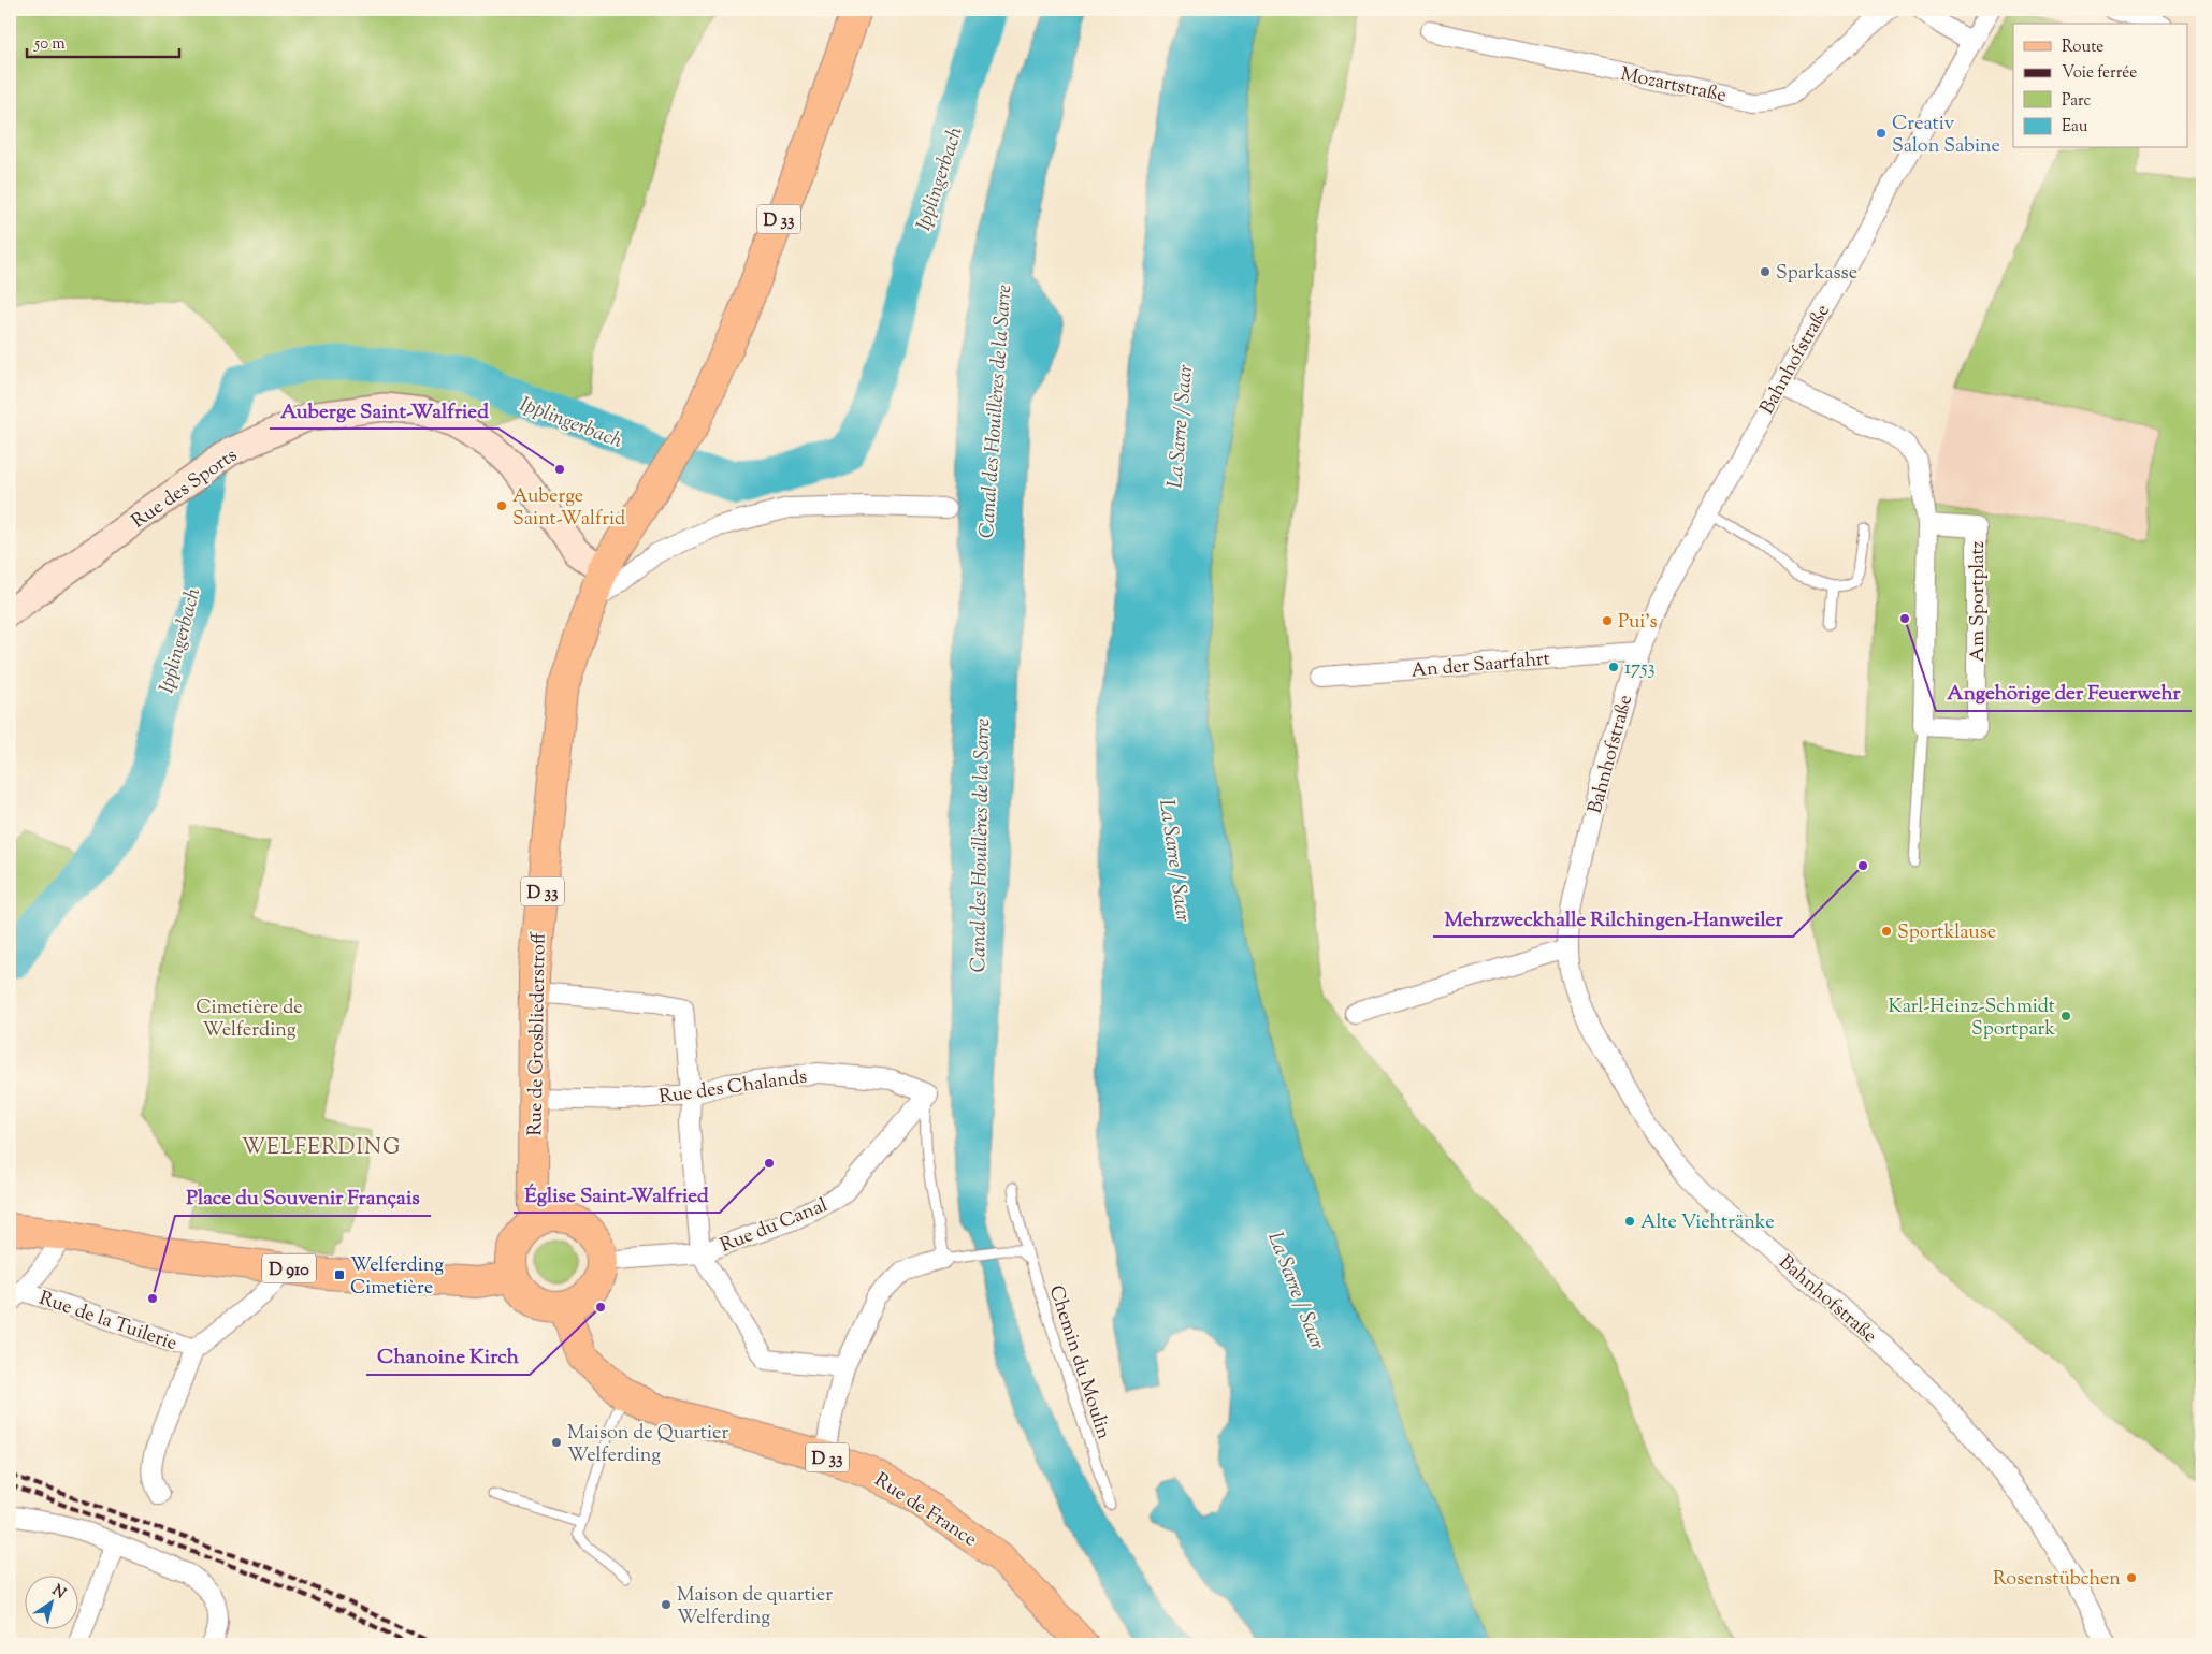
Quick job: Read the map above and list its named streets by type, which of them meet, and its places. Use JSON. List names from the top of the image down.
{
  "streets": {
    "main road": [
      "D 33",
      "Rue de Grosbliederstroff",
      "D 910",
      "Rue de France"
    ],
    "street": [
      "Mozartstraße",
      "Bahnhofstraße",
      "Rue des Sports",
      "Am Sportplatz",
      "An der Saarfahrt",
      "Rue des Chalands",
      "Rue du Canal",
      "Rue de la Tuilerie"
    ],
    "lane": ["Chemin du Moulin"]
  },
  "crossings": [
    ["Bahnhofstraße", "An der Saarfahrt"],
    ["Rue des Sports", "Rue de Grosbliederstroff"],
    ["Rue de Grosbliederstroff", "Rue des Chalands"],
    ["Rue de Grosbliederstroff", "Rue du Canal"],
    ["Rue de Grosbliederstroff", "D 910"],
    ["Rue de Grosbliederstroff", "Rue de France"],
    ["Rue des Chalands", "Rue du Canal"],
    ["Rue du Canal", "D 910"],
    ["Rue du Canal", "Rue de France"],
    ["D 910", "Rue de la Tuilerie"],
    ["D 910", "Rue de France"]
  ],
  "districts": ["WELFERDING"],
  "water": ["Ipplingerbach", "Canal des Houillères de la Sarre", "La Sarre / Saar"],
  "parks": ["Cimetière de Welferding"],
  "places": {
    "other": [
      "Creativ Salon Sabine",
      "Sparkasse",
      "Auberge Saint-Walfried",
      "Auberge Saint-Walfrid",
      "Angehörige der Feuerwehr",
      "Pui's",
      "1753",
      "Mehrzweckhalle Rilchingen-Hanweiler",
      "Sportklause",
      "Karl-Heinz-Schmidt Sportpark",
      "Église Saint-Walfried",
      "Alte Viehtränke",
      "Place du Souvenir Français",
      "Chanoine Kirch",
      "Maison de Quartier Welferding",
      "Rosenstübchen",
      "Maison de quartier Welferding"
    ],
    "transit": ["Welferding Cimetière"]
  },
  "legend": [
    "Route",
    "Voie ferrée",
    "Parc",
    "Eau"
  ],
  "scale_bar": "50 m",
  "north": "top right"
}
